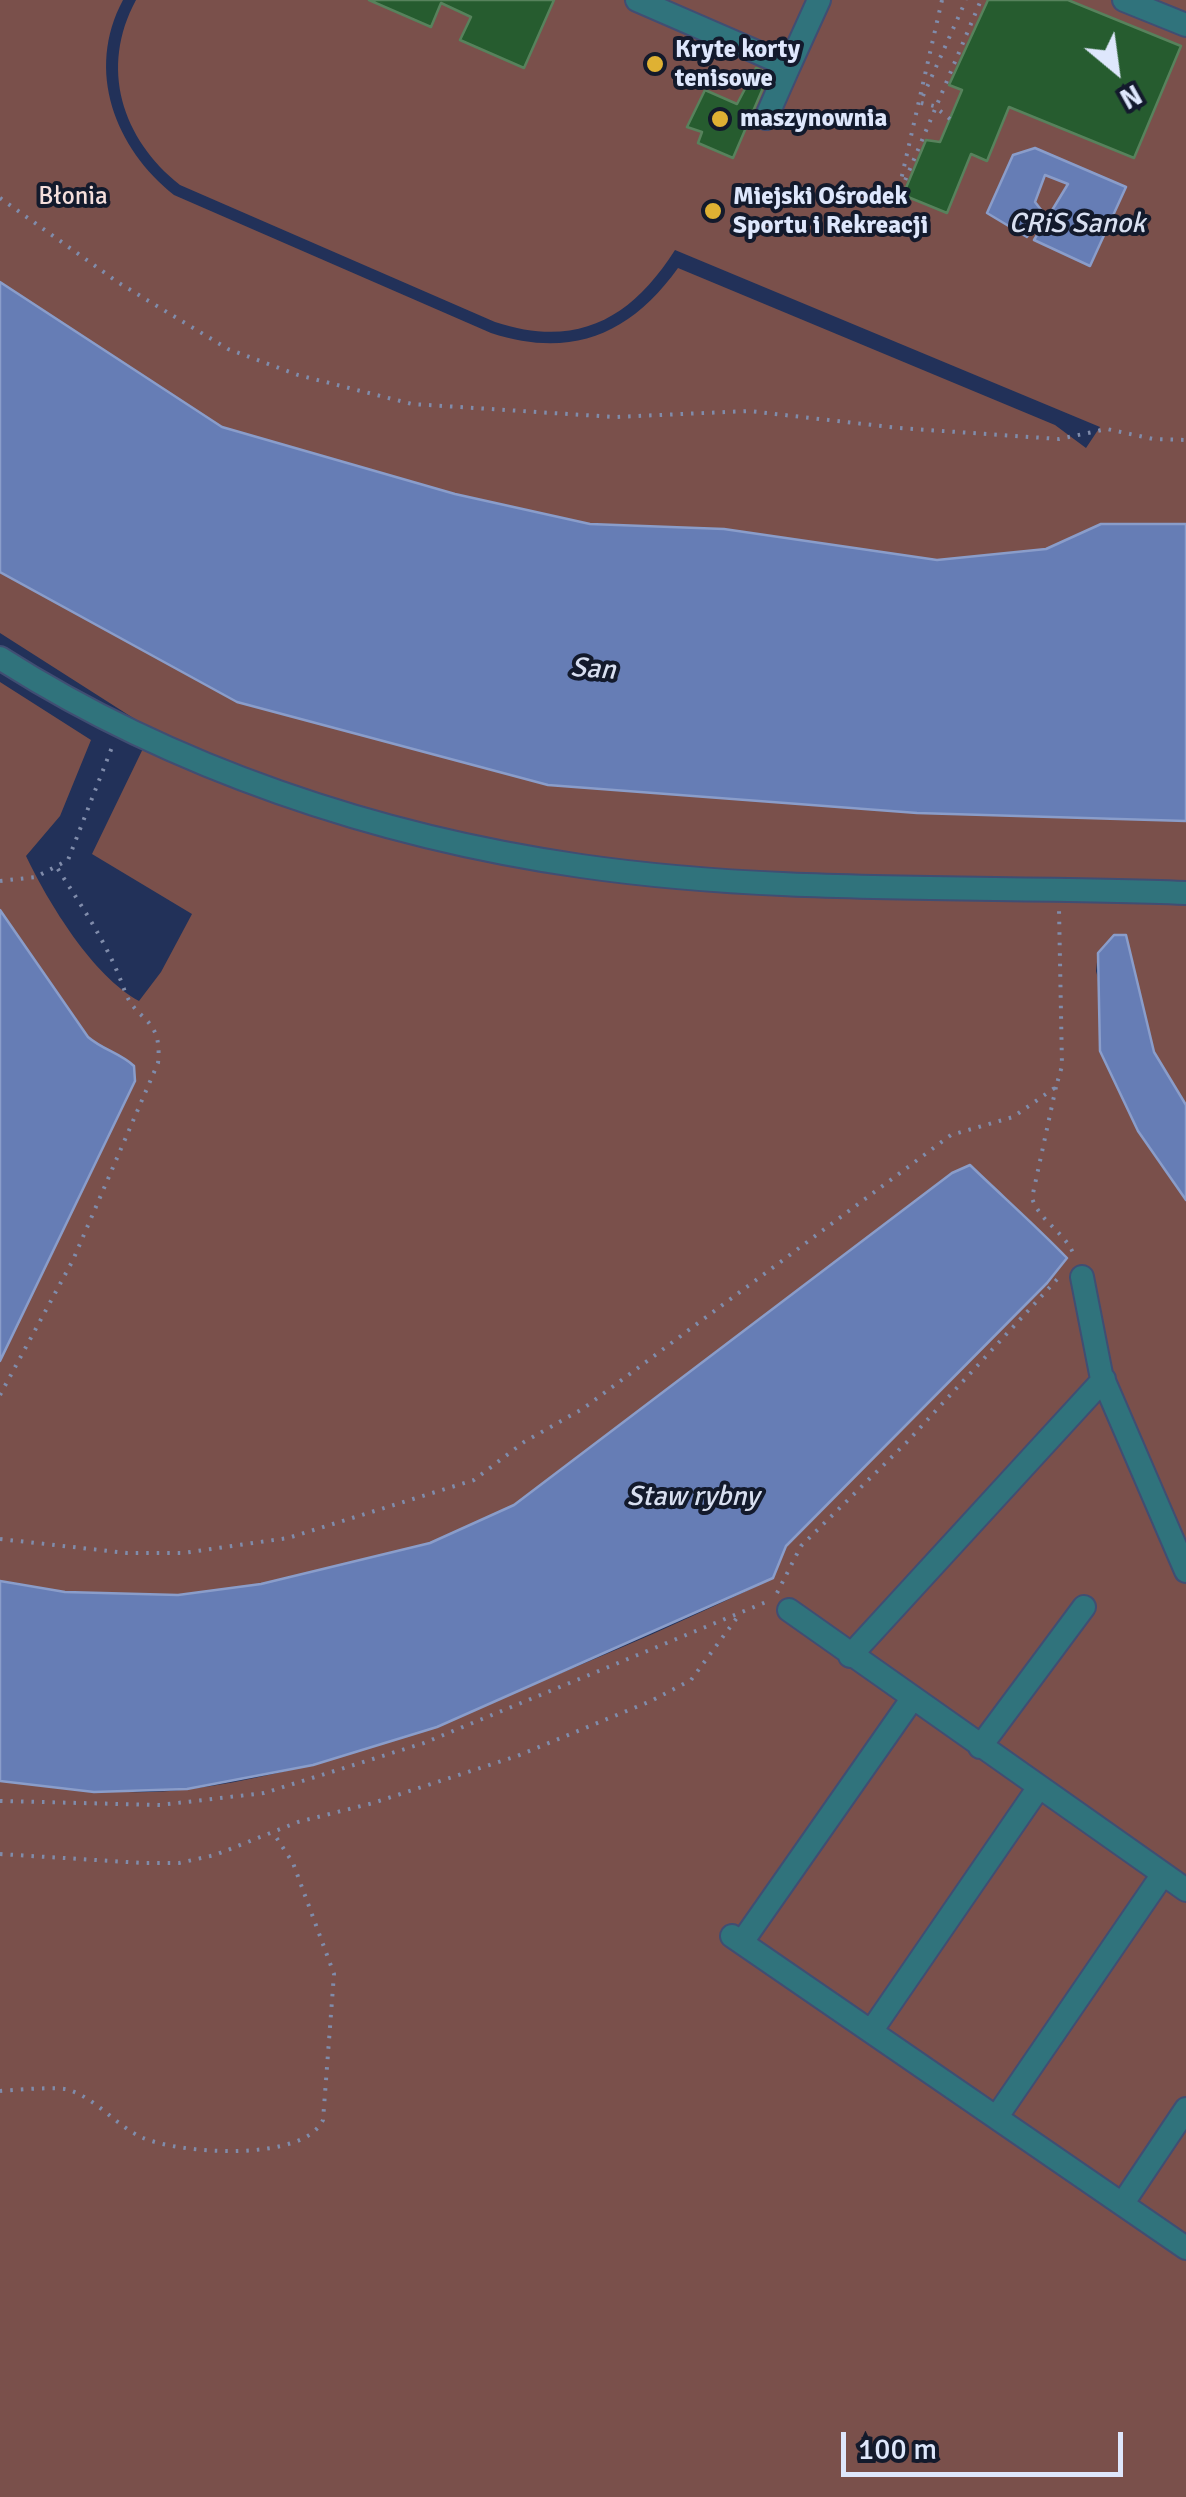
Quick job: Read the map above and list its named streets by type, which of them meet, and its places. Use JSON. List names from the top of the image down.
{
  "water": ["CRiS Sanok", "San", "Staw rybny"],
  "parks": ["Błonia"],
  "places": ["Kryte korty tenisowe", "maszynownia", "Miejski Ośrodek Sportu i Rekreacji"],
  "scale_bar": "100 m",
  "north": "bottom right"
}
